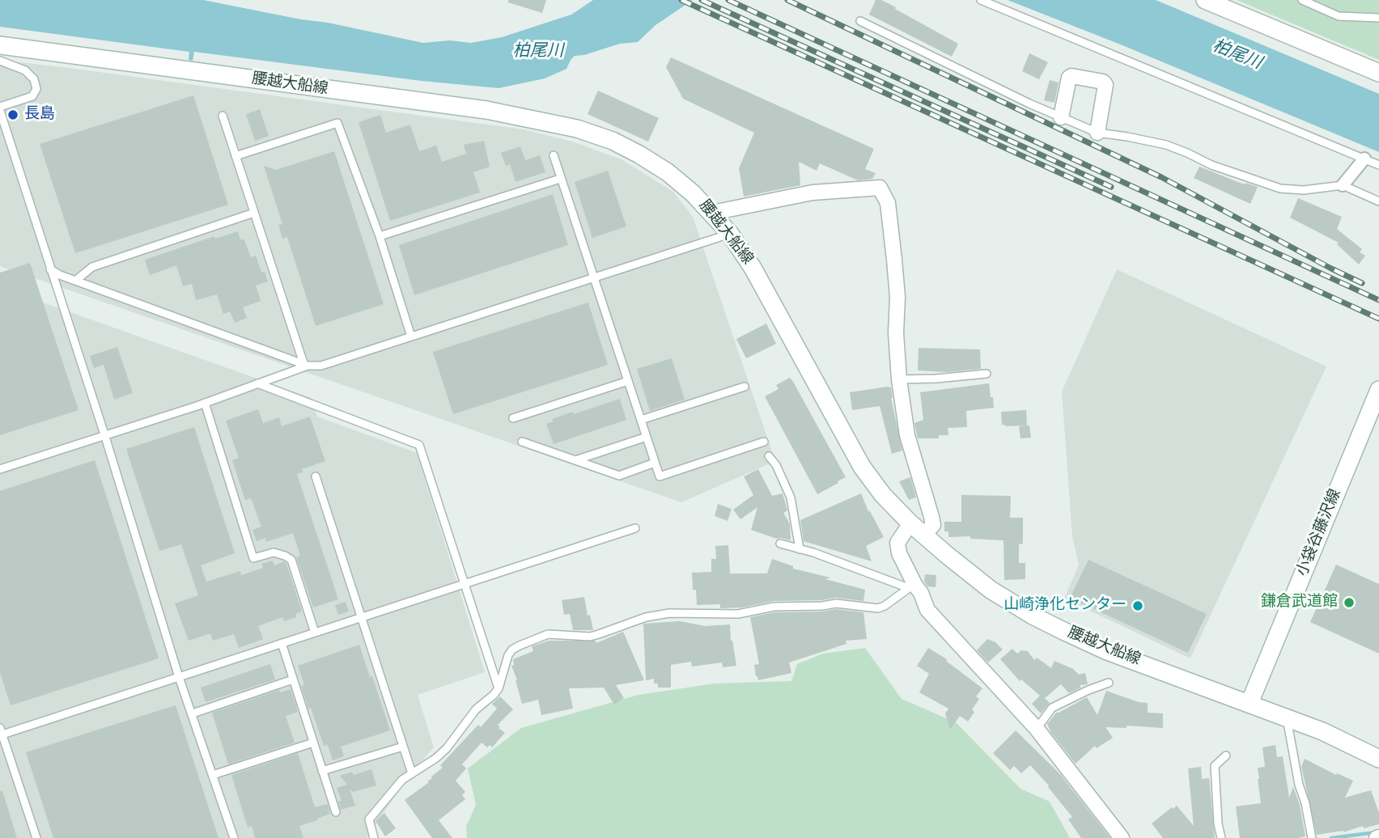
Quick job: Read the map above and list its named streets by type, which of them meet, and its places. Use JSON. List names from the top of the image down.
{
  "streets": {
    "main road": ["腰越大船線", "小袋谷藤沢線"]
  },
  "crossings": [
    ["腰越大船線", "小袋谷藤沢線"]
  ],
  "water": ["柏尾川"],
  "places": ["長島", "鎌倉武道館", "山崎浄化センター"]
}
